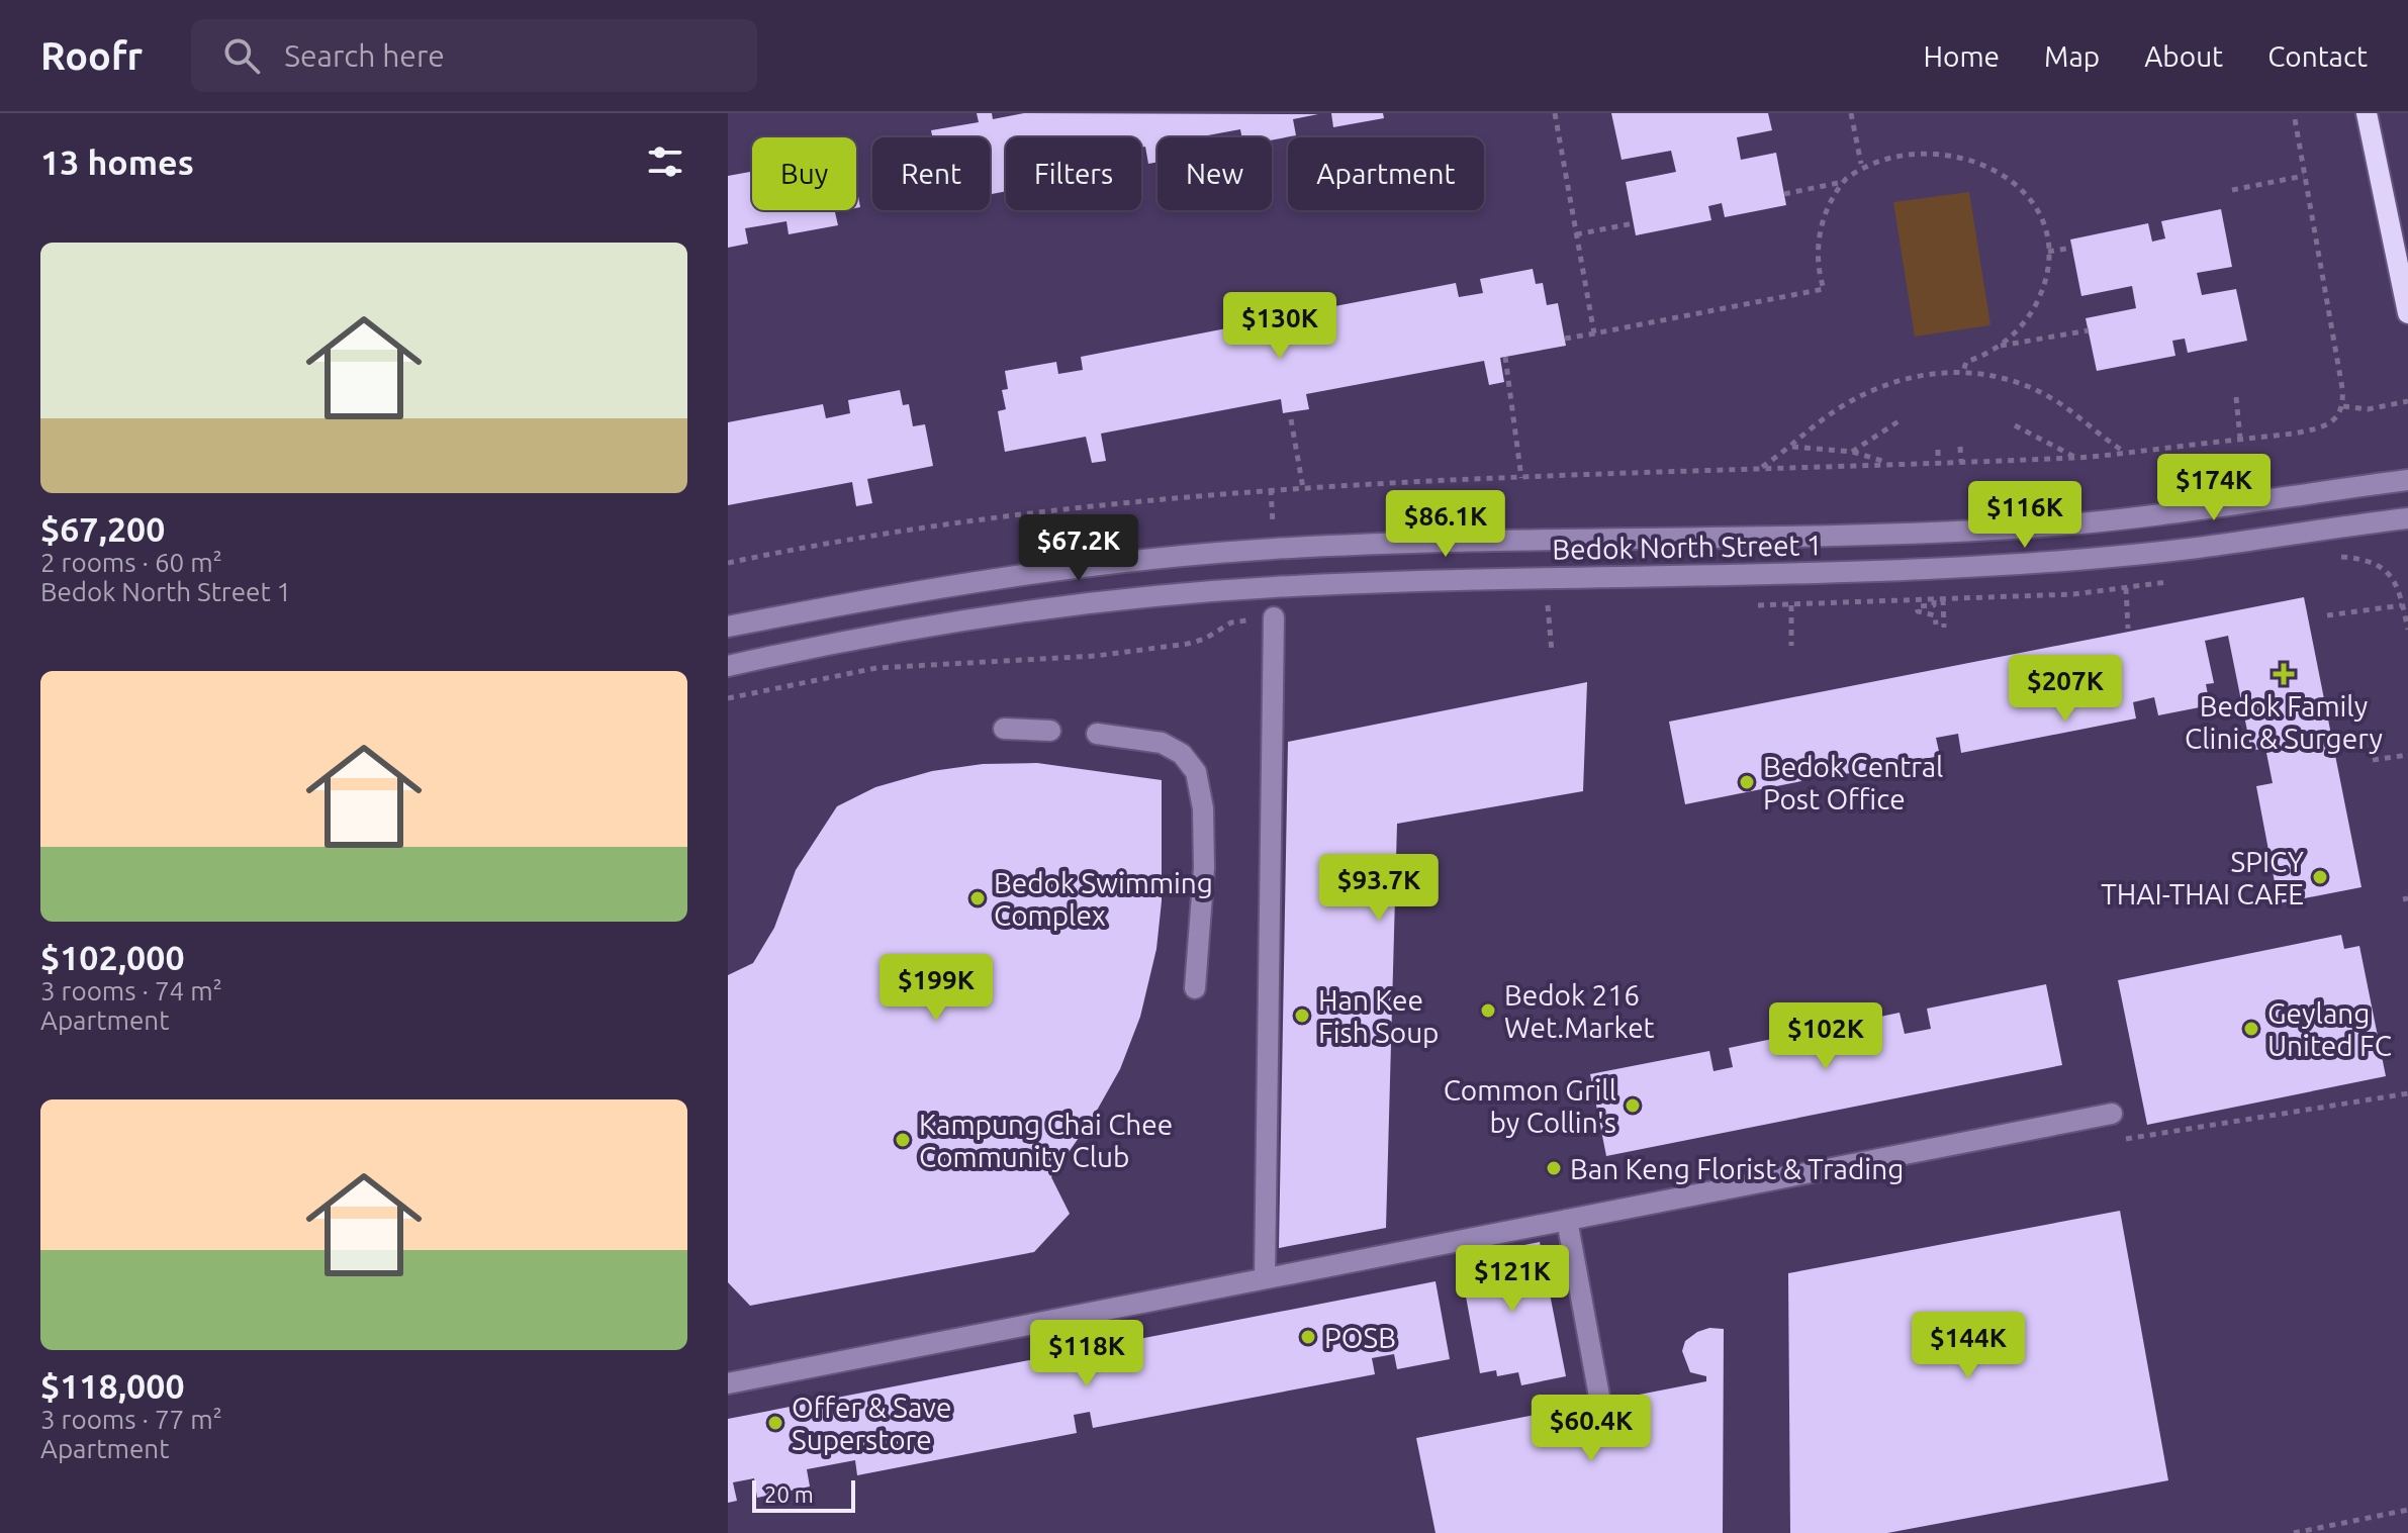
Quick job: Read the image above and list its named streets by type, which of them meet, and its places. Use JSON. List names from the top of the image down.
{
  "streets": {
    "street": ["Bedok North Street 1"]
  },
  "places": {
    "health": ["Bedok Family Clinic & Surgery"],
    "other": [
      "Bedok Central Post Office",
      "SPICY THAI-THAI CAFE",
      "Bedok Swimming Complex",
      "Bedok 216 Wet.Market",
      "Han Kee Fish Soup",
      "Geylang United FC",
      "Common Grill by Collin's",
      "Kampung Chai Chee Community Club",
      "Ban Keng Florist & Trading",
      "POSB",
      "Offer & Save Superstore"
    ]
  },
  "scale_bar": "20 m",
  "page": {
    "header": "Roofr",
    "search": "Search here",
    "nav": [
      "Home",
      "Map",
      "About",
      "Contact"
    ],
    "heading": "13 homes",
    "chip": [
      "Buy",
      "Rent",
      "Filters",
      "New",
      "Apartment"
    ],
    "list": [
      {
        "name": "$67,200",
        "note": "2 rooms · 60 m² · Bedok North Street 1"
      },
      {
        "name": "$102,000",
        "note": "3 rooms · 74 m² · Apartment"
      },
      {
        "name": "$118,000",
        "note": "3 rooms · 77 m² · Apartment"
      }
    ],
    "price": [
      "$130K",
      "$174K",
      "$116K",
      "$86.1K",
      "$67.2K",
      "$207K",
      "$93.7K",
      "$199K",
      "$102K",
      "$121K",
      "$144K",
      "$118K",
      "$60.4K"
    ],
    "scale": "20 m"
  }
}
